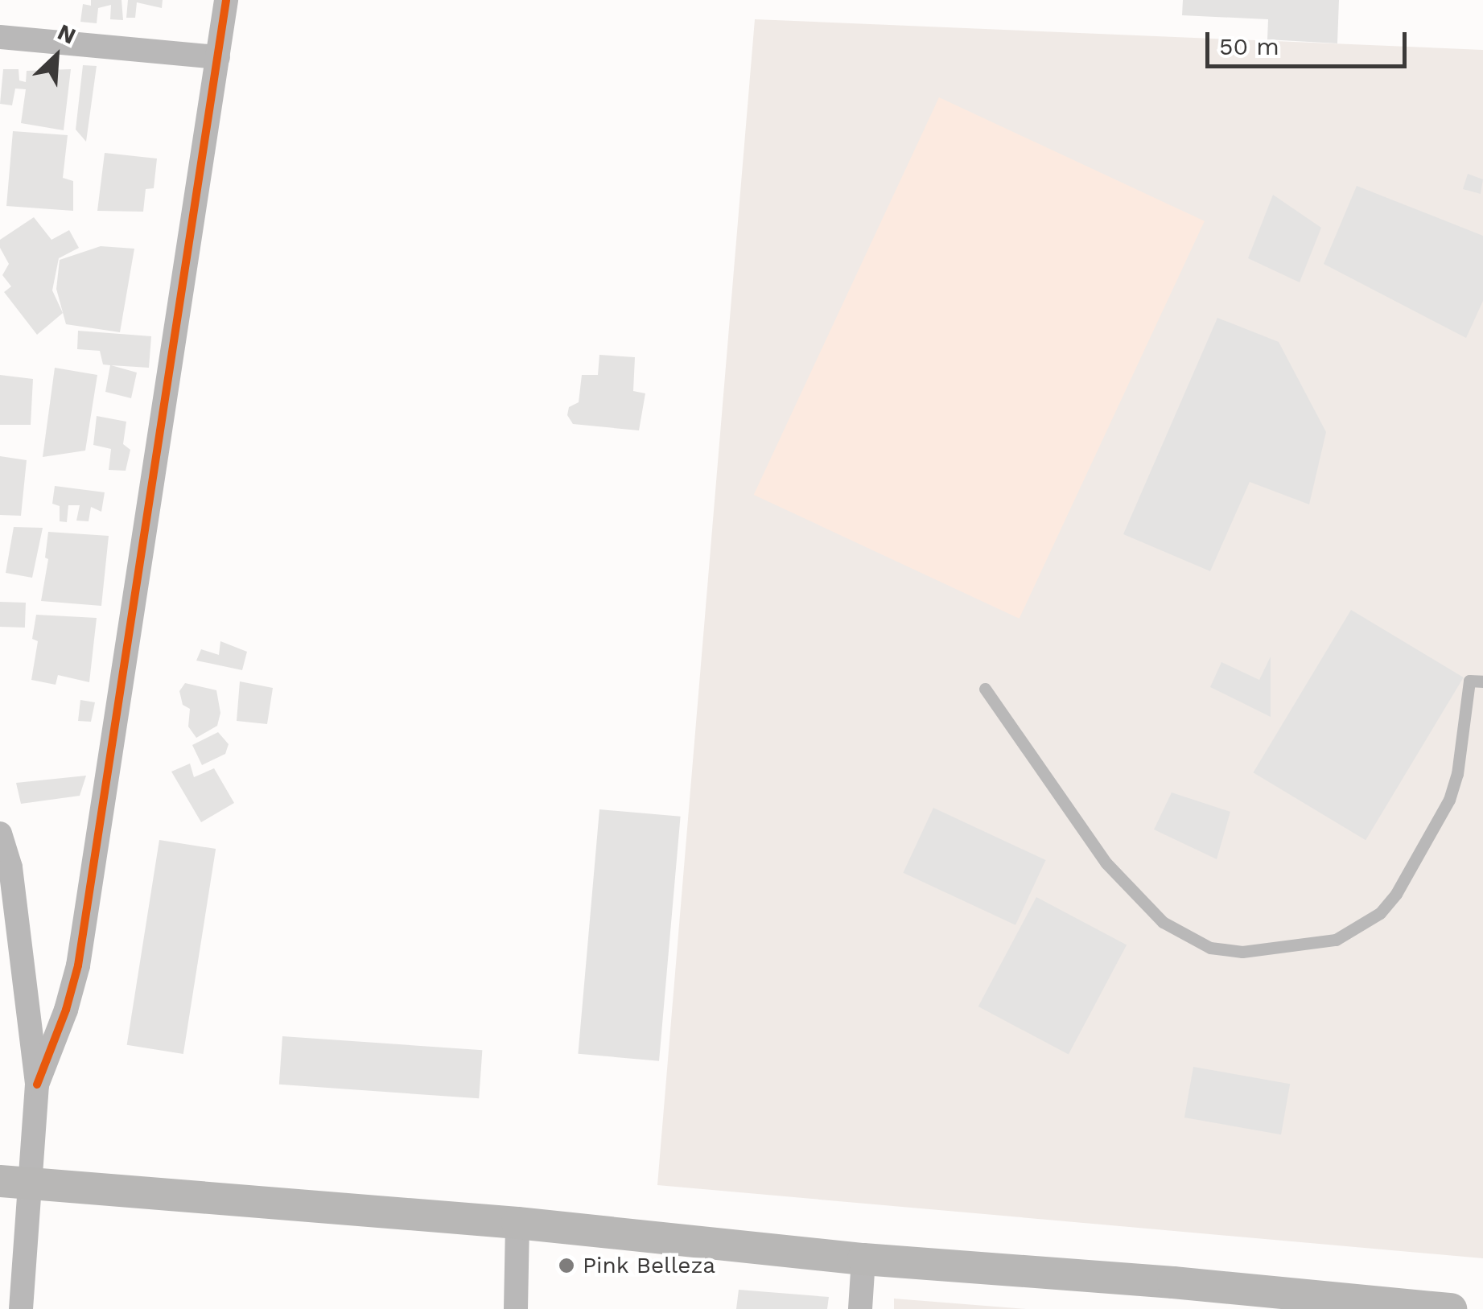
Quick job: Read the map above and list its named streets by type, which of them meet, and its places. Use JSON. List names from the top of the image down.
{
  "places": ["Pink Belleza"],
  "scale_bar": "50 m",
  "north": "top right"
}
